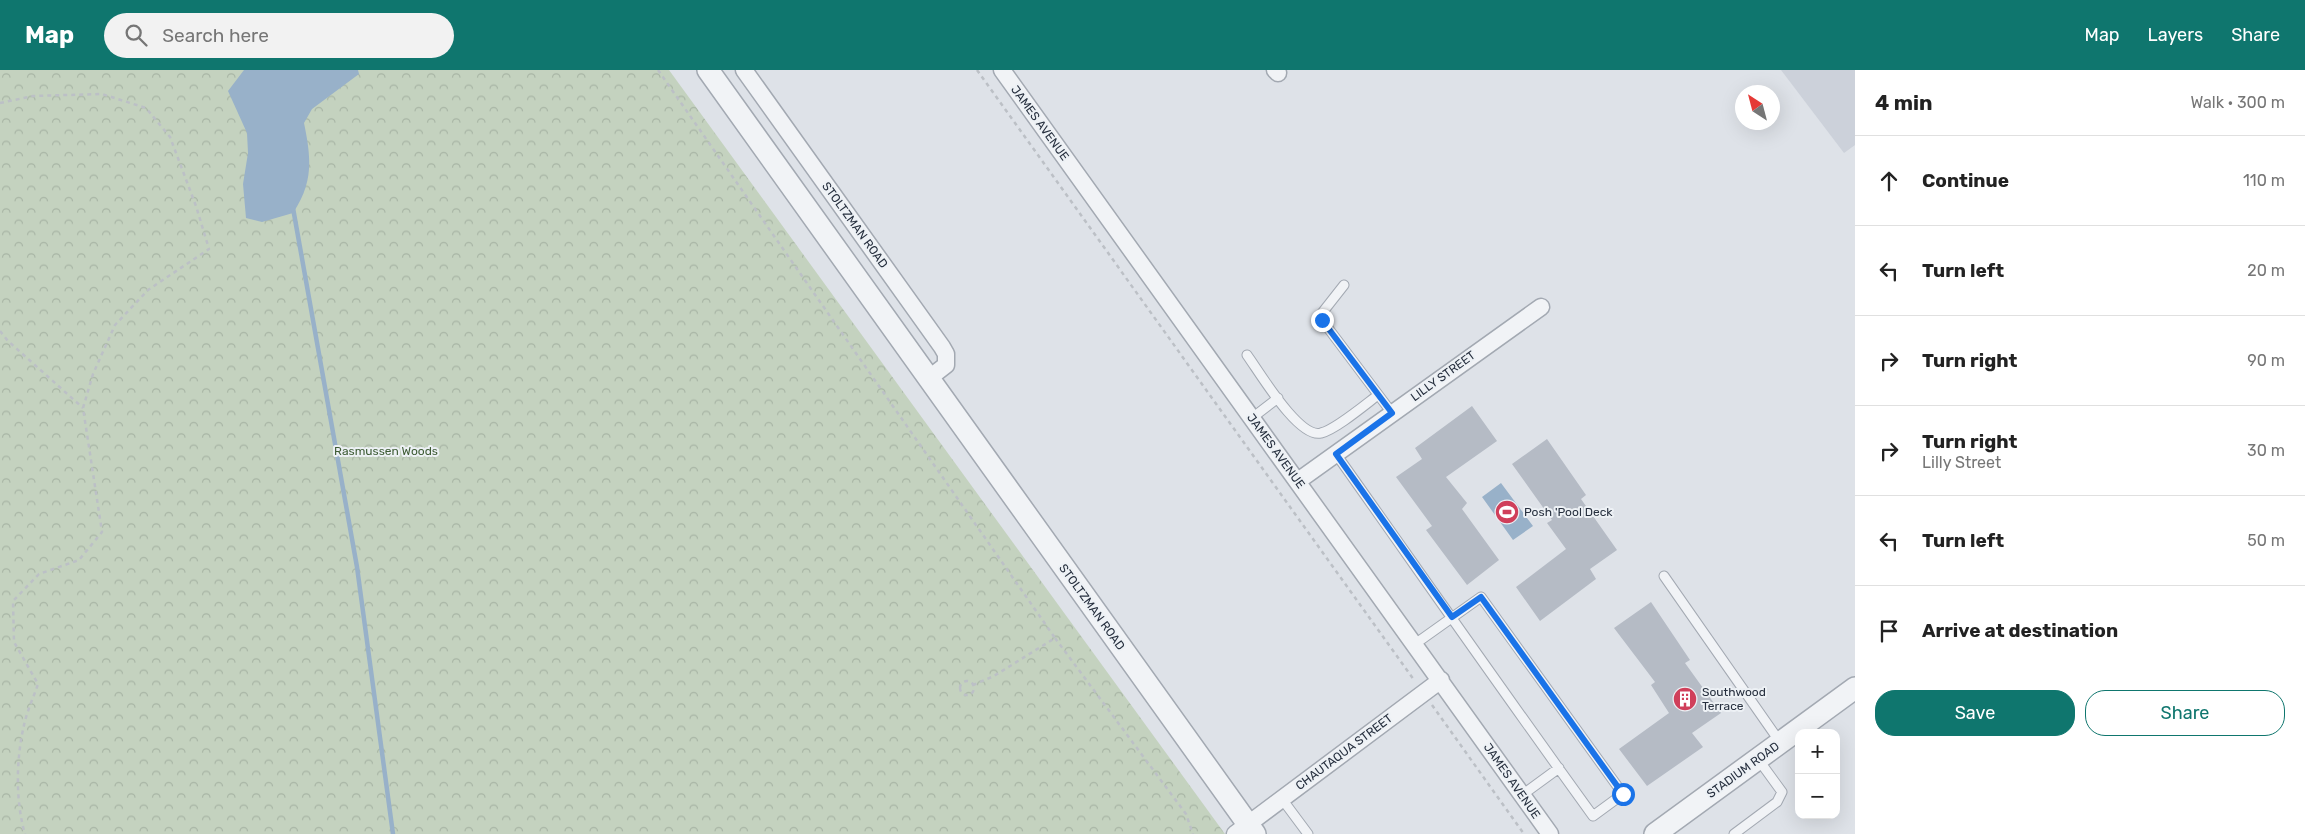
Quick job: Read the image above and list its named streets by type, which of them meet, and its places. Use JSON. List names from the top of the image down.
{
  "streets": {
    "street": [
      "JAMES AVENUE",
      "STOLTZMAN ROAD",
      "LILLY STREET",
      "CHAUTAQUA STREET",
      "STADIUM ROAD"
    ]
  },
  "crossings": [
    ["JAMES AVENUE", "LILLY STREET"],
    ["JAMES AVENUE", "CHAUTAQUA STREET"],
    ["STOLTZMAN ROAD", "CHAUTAQUA STREET"]
  ],
  "parks": ["Rasmussen Woods"],
  "places": {
    "sports": ["Posh 'Pool Deck"],
    "building": ["Southwood Terrace"]
  },
  "north": "top left",
  "page": {
    "header": "Map",
    "search": "Search here",
    "nav": ["Map", "Layers", "Share"],
    "heading": ["4 min", "Walk · 300 m"],
    "list": [
      ["Continue", "110 m"],
      ["Turn left", "20 m"],
      ["Turn right", "90 m"],
      ["Turn right", "Lilly Street", "30 m"],
      ["Turn left", "50 m"],
      "Arrive at destination"
    ],
    "buttons": ["Save", "Share"],
    "map_buttons": ["+", "−"]
  }
}
